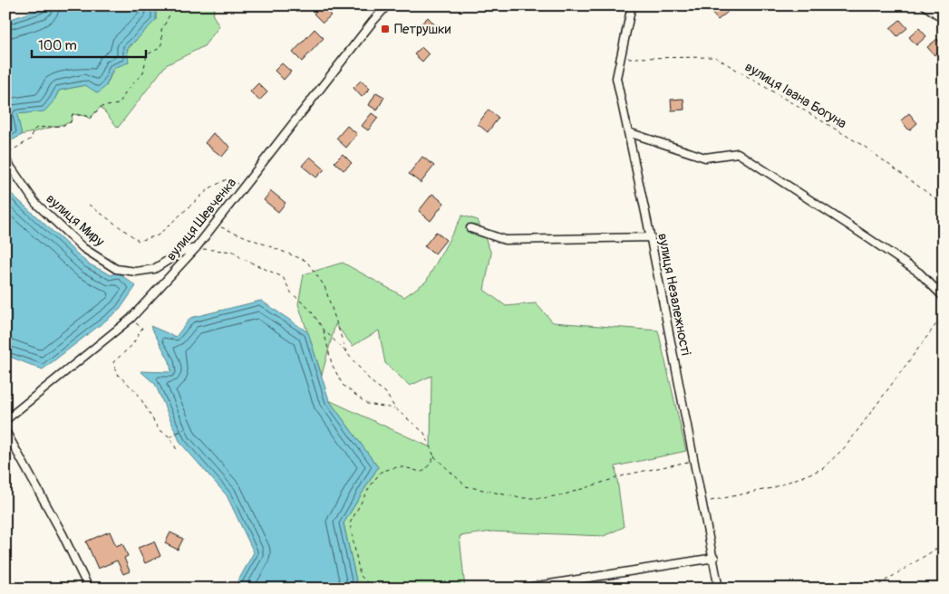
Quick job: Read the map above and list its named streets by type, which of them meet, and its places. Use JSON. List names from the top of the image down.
{
  "streets": {
    "street": ["вулиця Шевченка", "вулиця Миру", "вулиця Незалежності"],
    "path": ["вулиця Івана Богуна"]
  },
  "crossings": [
    ["вулиця Івана Богуна", "вулиця Незалежності"],
    ["вулиця Шевченка", "вулиця Миру"]
  ],
  "places": {
    "transit": ["Петрушки"]
  },
  "scale_bar": "100 m"
}
